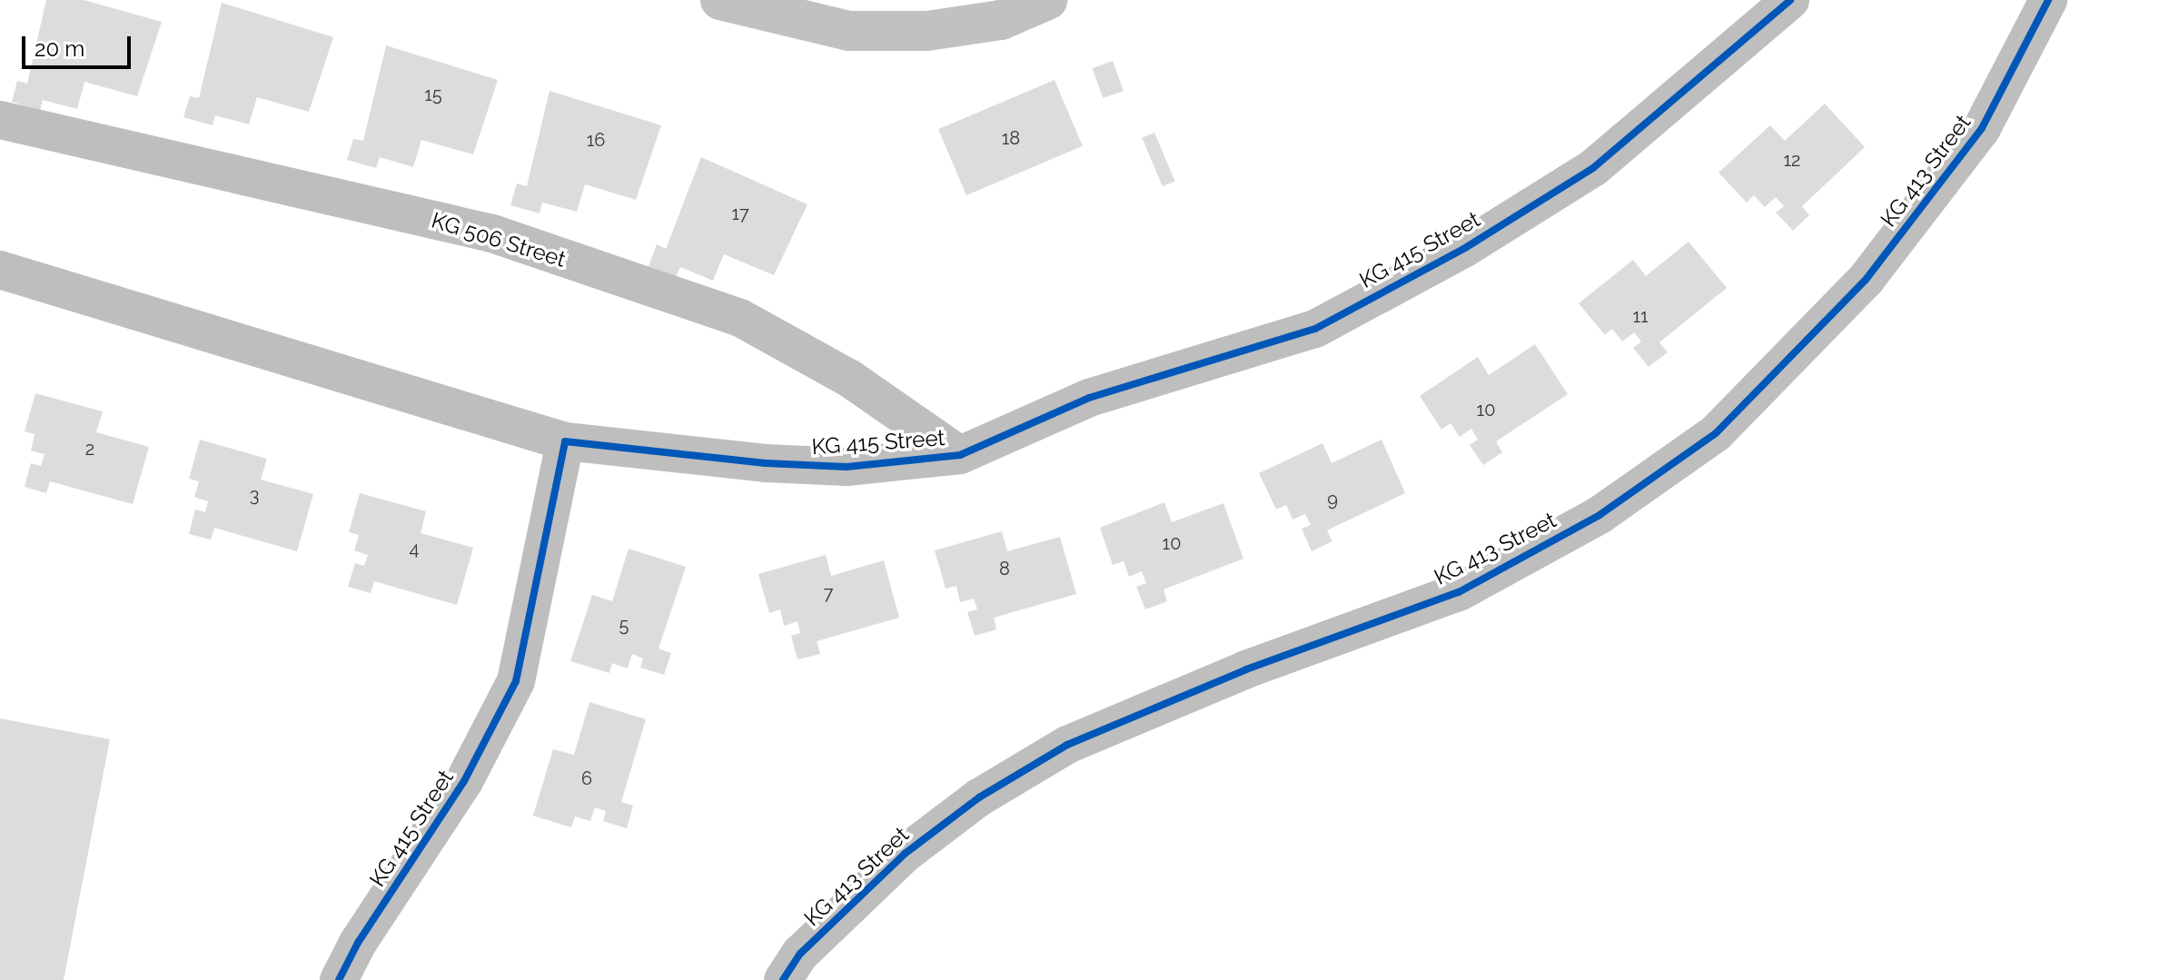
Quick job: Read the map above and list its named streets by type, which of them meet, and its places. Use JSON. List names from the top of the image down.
{
  "streets": {
    "street": ["KG 413 Street", "KG 506 Street", "KG 415 Street"]
  },
  "crossings": [
    ["KG 506 Street", "KG 415 Street"]
  ],
  "house_numbers": [
    "15",
    "18",
    "16",
    "12",
    "17",
    "11",
    "10",
    "2",
    "3",
    "9",
    "10",
    "4",
    "8",
    "7",
    "5",
    "6"
  ],
  "scale_bar": "20 m"
}
